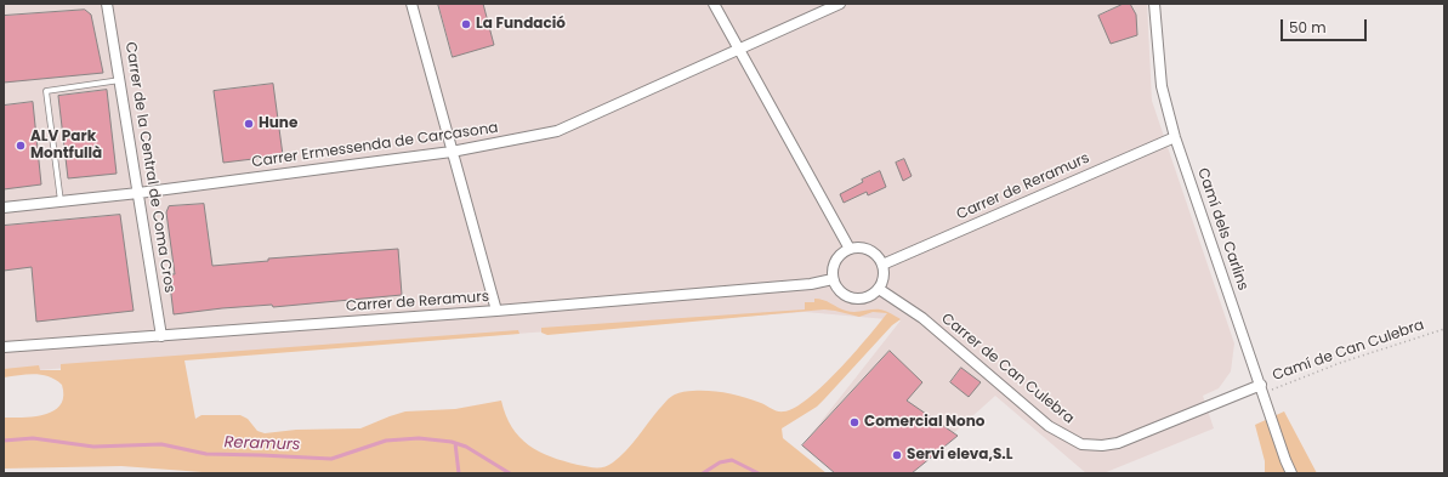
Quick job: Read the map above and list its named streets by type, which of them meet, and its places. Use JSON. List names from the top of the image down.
{
  "streets": {
    "street": [
      "Carrer Ermessenda de Carcasona",
      "Carrer de la Central de Coma Cros",
      "Carrer de Reramurs",
      "Camí dels Carlins",
      "Carrer de Can Culebra"
    ],
    "path": ["Camí de Can Culebra"]
  },
  "crossings": [
    ["Carrer Ermessenda de Carcasona", "Carrer de la Central de Coma Cros"],
    ["Carrer de la Central de Coma Cros", "Carrer de Reramurs"],
    ["Carrer de Reramurs", "Camí dels Carlins"],
    ["Carrer de Reramurs", "Carrer de Can Culebra"],
    ["Camí dels Carlins", "Camí de Can Culebra"],
    ["Camí dels Carlins", "Carrer de Can Culebra"],
    ["Camí de Can Culebra", "Carrer de Can Culebra"]
  ],
  "water": ["Reramurs"],
  "places": [
    "La Fundació",
    "Hune",
    "ALV Park Montfullà",
    "Comercial Nono",
    "Servi eleva,S.L"
  ],
  "scale_bar": "50 m"
}
